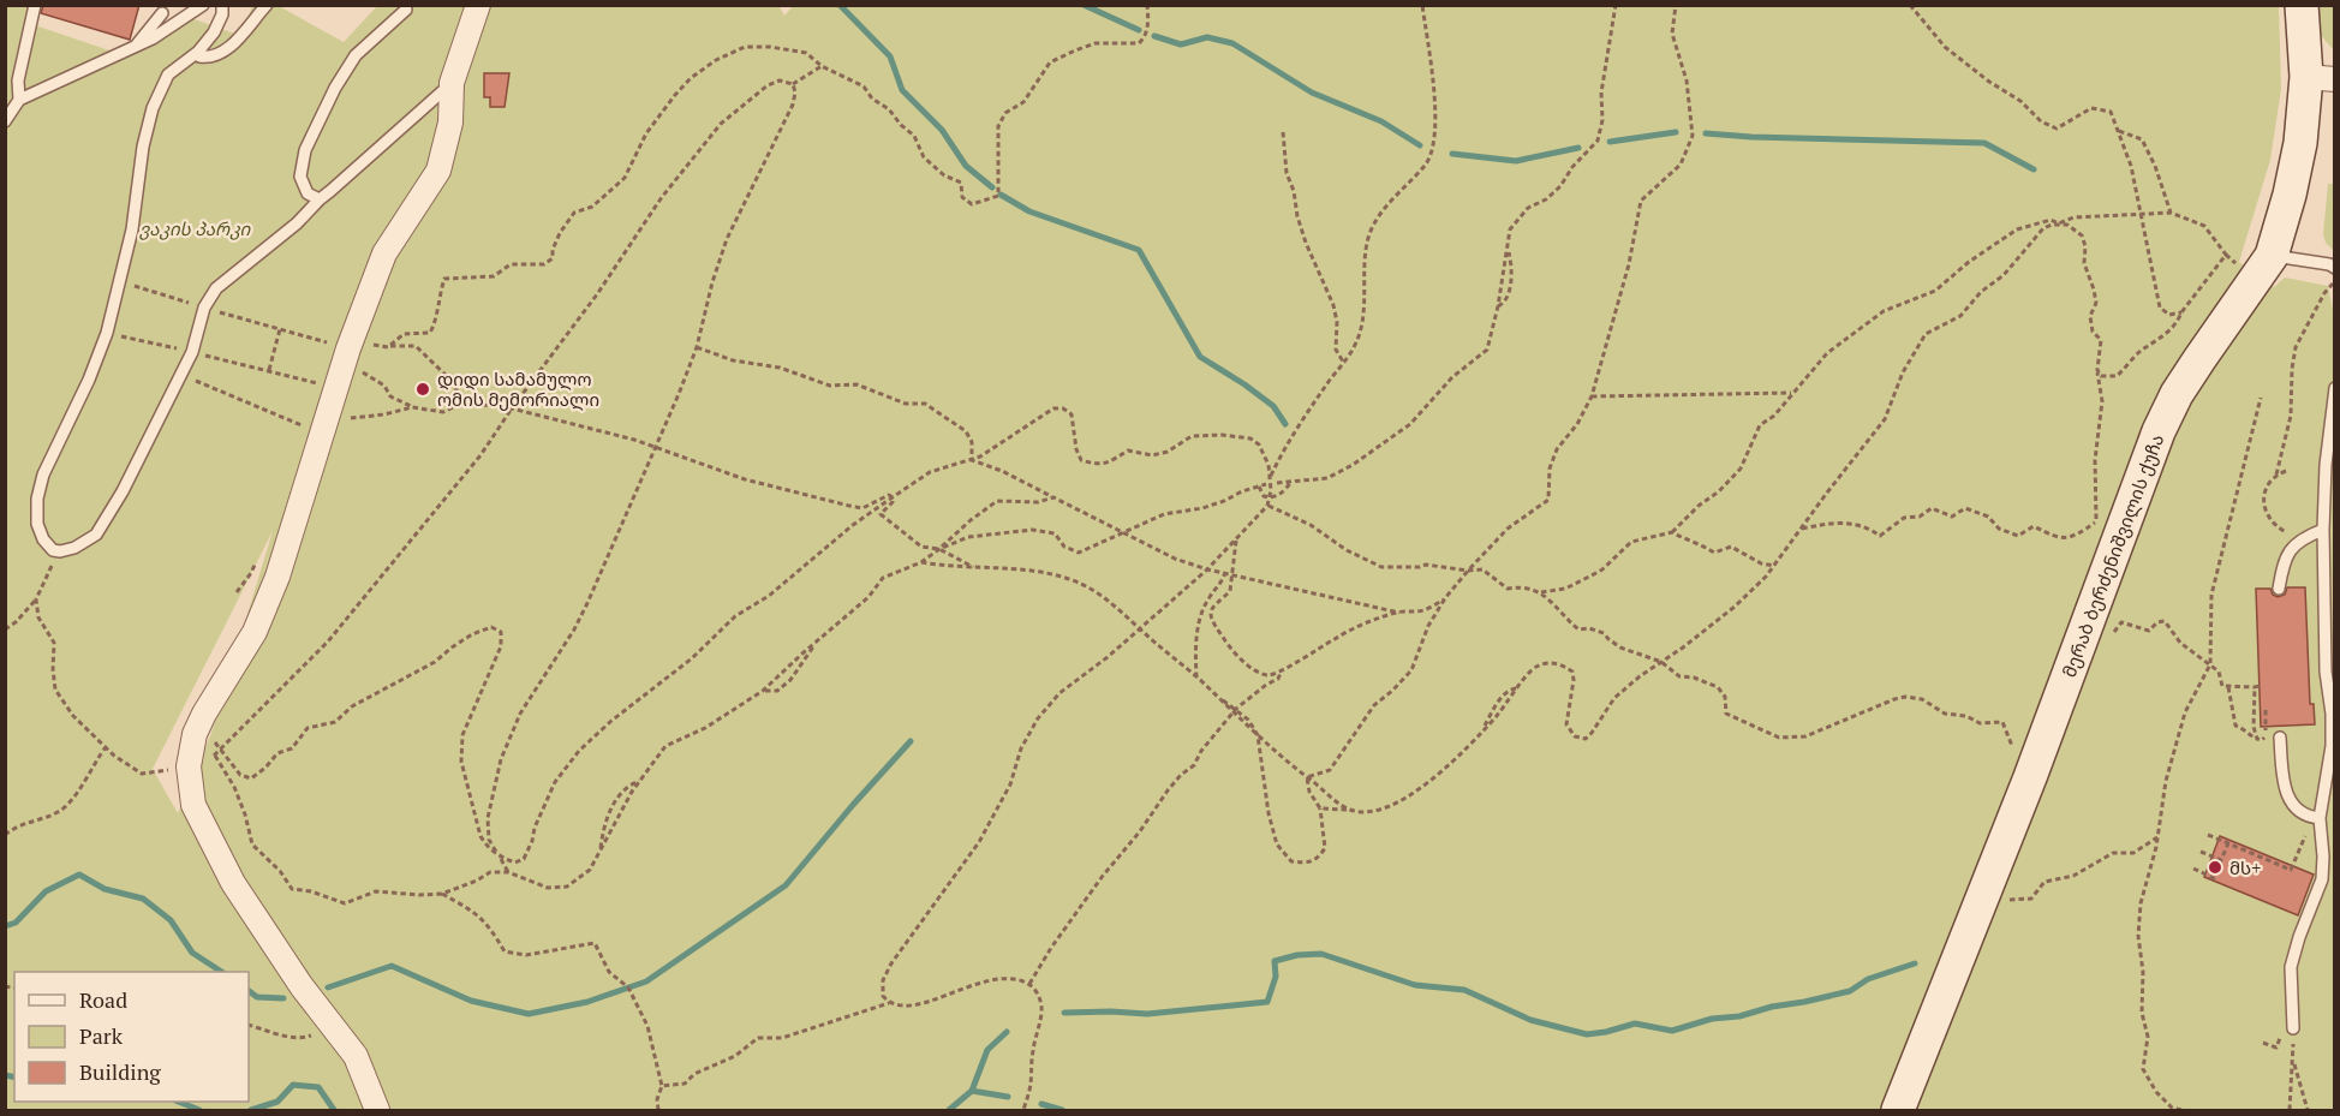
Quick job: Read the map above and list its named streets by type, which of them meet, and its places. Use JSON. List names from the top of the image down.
{
  "streets": {
    "street": ["მერაბ ბერძენიშვილის ქუჩა"]
  },
  "parks": ["ვაკის პარკი"],
  "places": ["დიდი სამამულო ომის მემორიალი", "მს+"],
  "legend": ["Road", "Park", "Building"]
}
